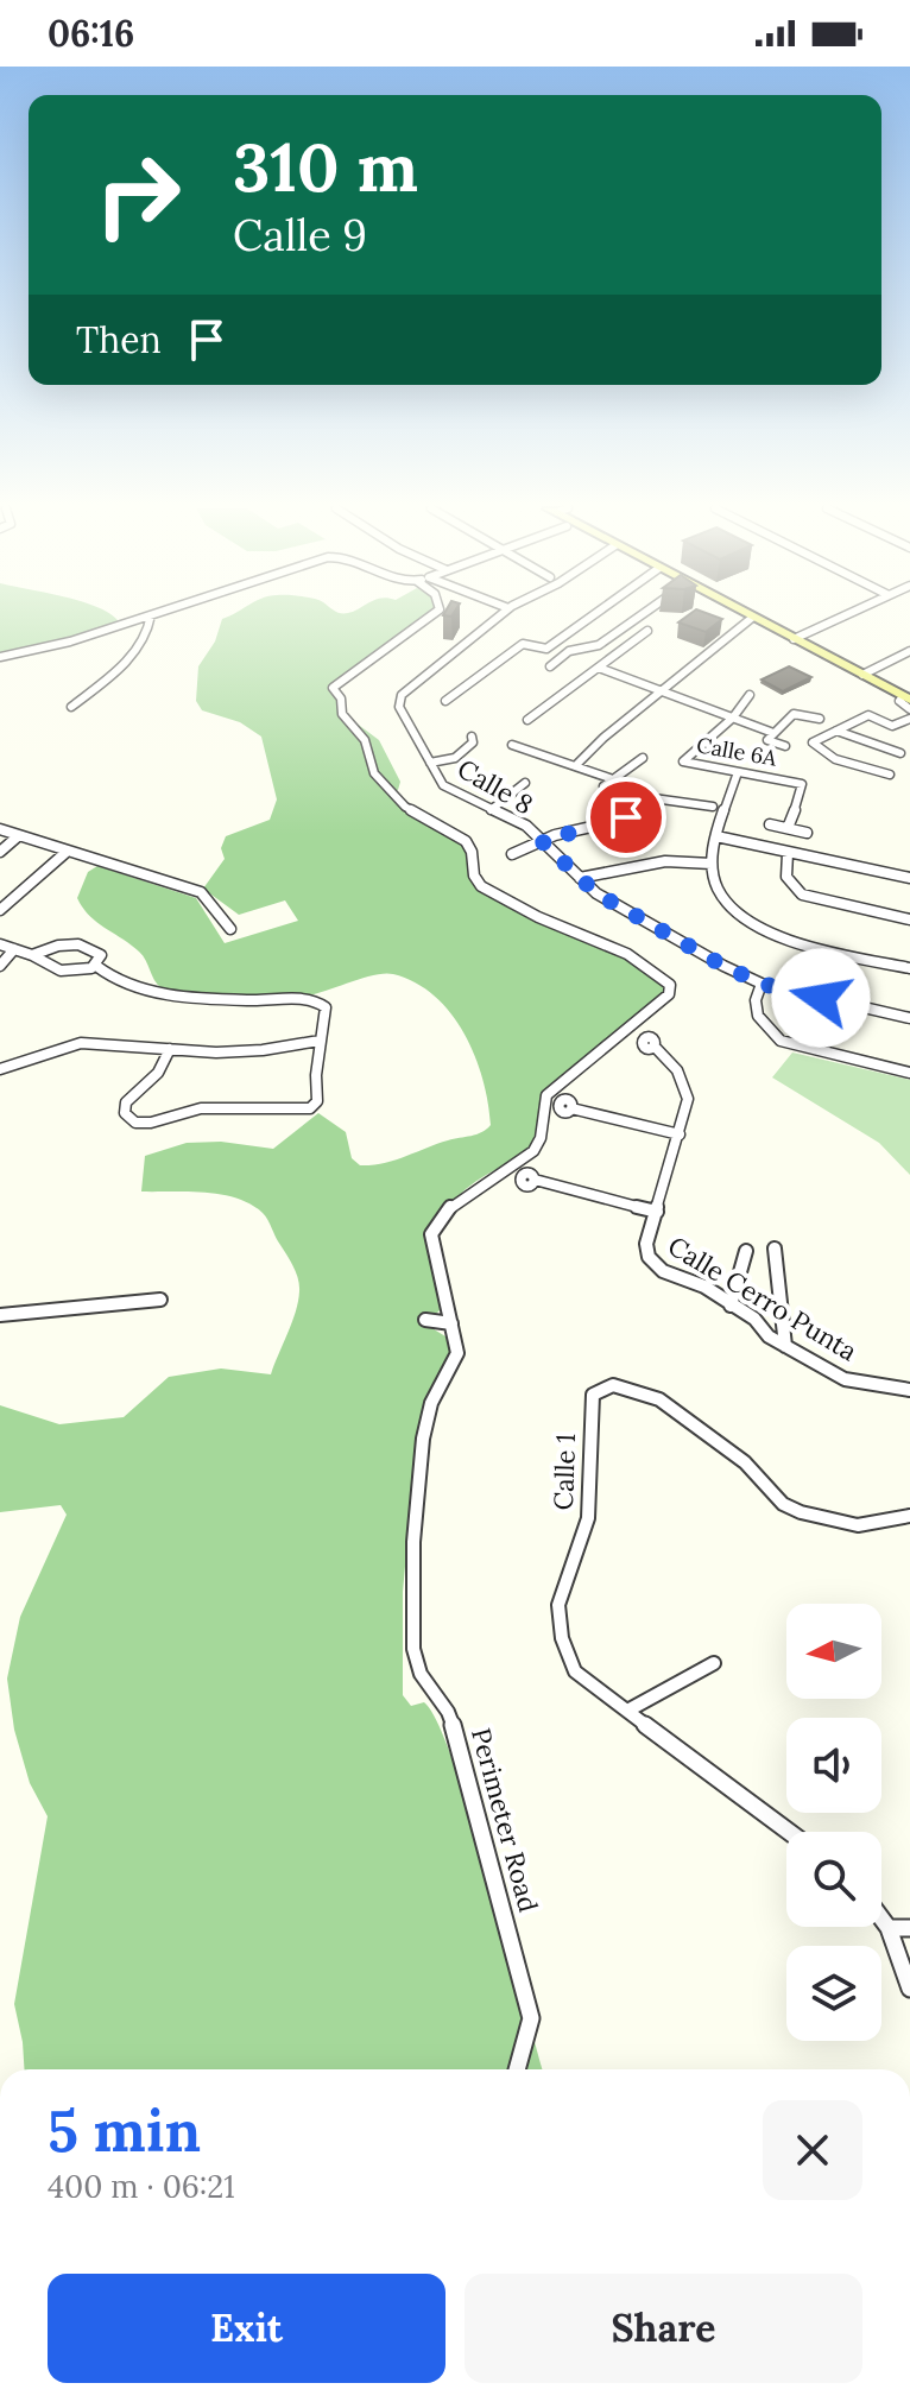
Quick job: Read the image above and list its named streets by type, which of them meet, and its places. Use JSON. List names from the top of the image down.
{
  "streets": {
    "street": [
      "Calle 6A",
      "Calle 8",
      "Calle Cerro Punta",
      "Calle 1",
      "Perimeter Road"
    ]
  },
  "north": "left",
  "page": {
    "status": "06:16",
    "turn": ["310 m", "Calle 9"],
    "then": "Then",
    "heading": ["5 min", "400 m · 06:21"],
    "buttons": ["Exit", "Share"]
  }
}
